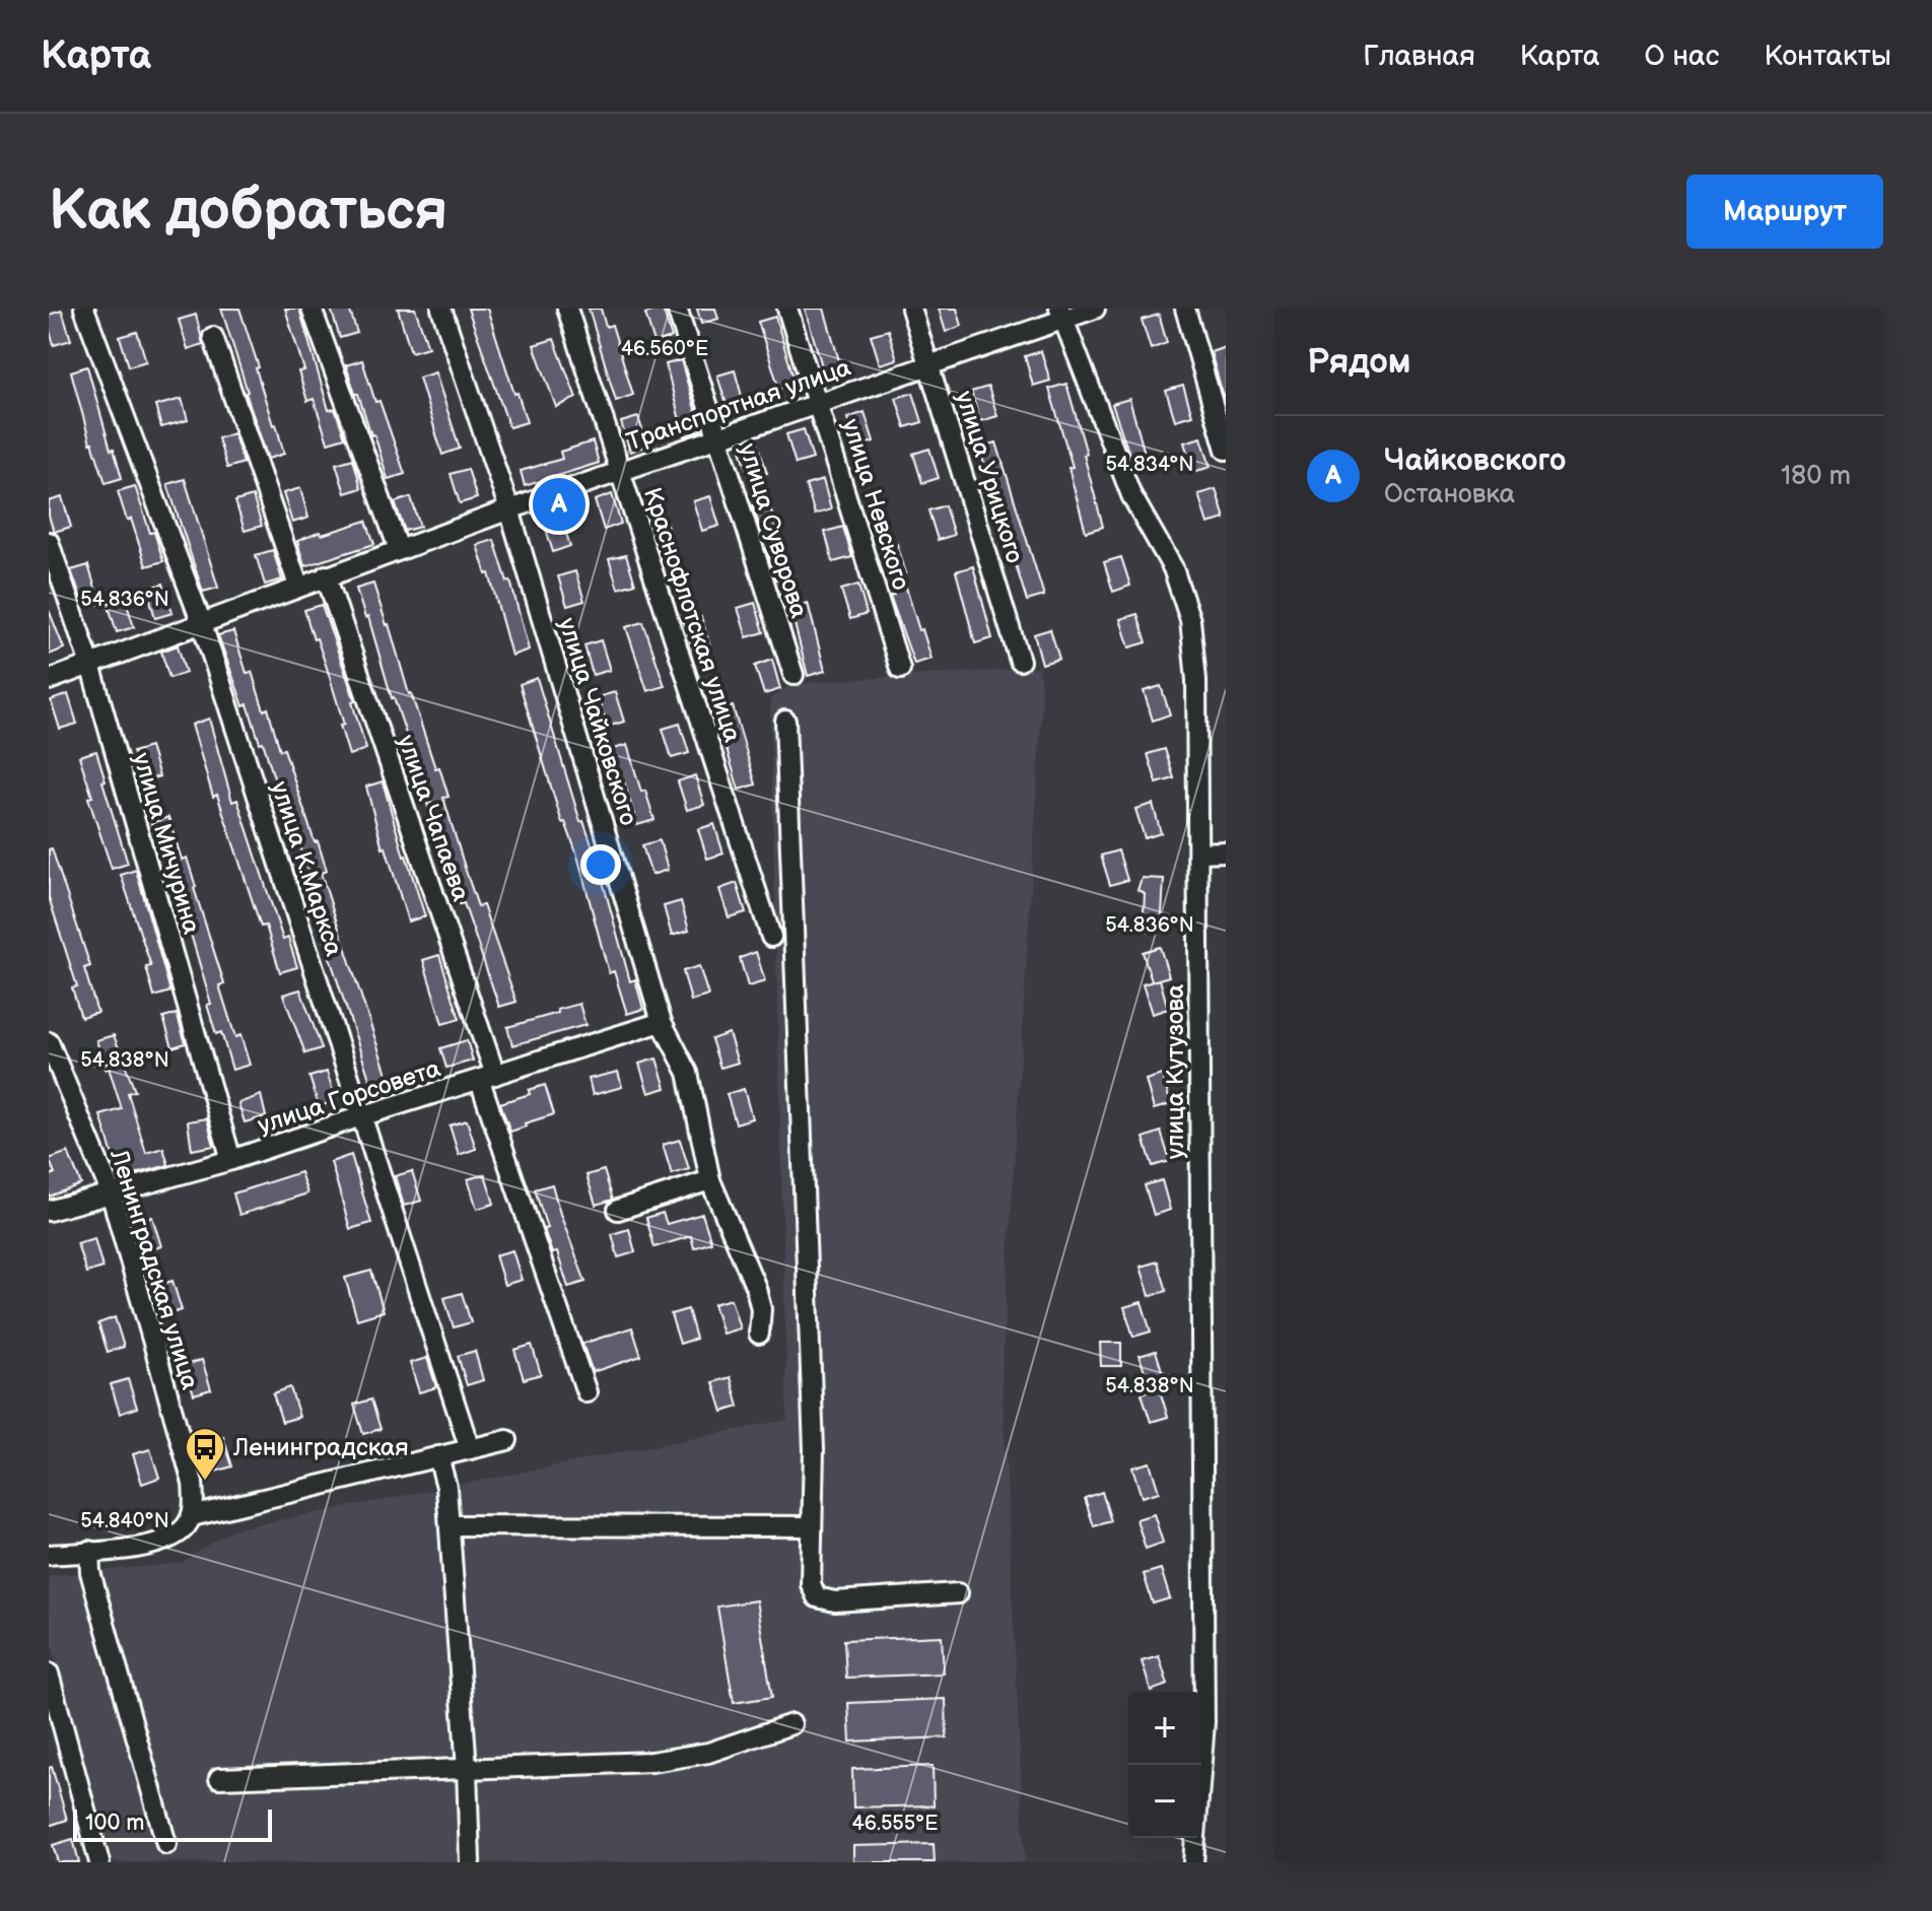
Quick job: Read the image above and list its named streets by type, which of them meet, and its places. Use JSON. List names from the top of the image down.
{
  "streets": {
    "street": [
      "Транспортная улица",
      "улица Урицкого",
      "улица Невского",
      "улица Суворова",
      "Краснофлотская улица",
      "улица Чайковского",
      "улица Чапаева",
      "улица Мичурина",
      "улица К.Маркса",
      "улица Кутузова",
      "улица Горсовета",
      "Ленинградская улица"
    ]
  },
  "crossings": [
    ["Транспортная улица", "улица Урицкого"],
    ["Транспортная улица", "улица Невского"],
    ["Транспортная улица", "улица Суворова"],
    ["Транспортная улица", "Краснофлотская улица"],
    ["Транспортная улица", "улица Чайковского"],
    ["Транспортная улица", "улица Чапаева"],
    ["Транспортная улица", "улица Мичурина"],
    ["Транспортная улица", "улица К.Маркса"],
    ["Транспортная улица", "улица Кутузова"],
    ["улица Чайковского", "улица Горсовета"],
    ["улица Чапаева", "улица Горсовета"],
    ["улица Мичурина", "улица Горсовета"],
    ["улица К.Маркса", "улица Горсовета"],
    ["улица Горсовета", "Ленинградская улица"]
  ],
  "places": {
    "bus stop": ["Ленинградская"]
  },
  "scale_bar": "100 m",
  "page": {
    "header": "Карта",
    "nav": [
      "Главная",
      "Карта",
      "О нас",
      "Контакты"
    ],
    "buttons": "Маршрут",
    "title": "Как добраться",
    "heading": "Рядом",
    "list": [
      {
        "mark": "A",
        "name": "Чайковского",
        "note": "Остановка",
        "value": "180 m"
      }
    ],
    "pins": "A",
    "map_buttons": ["+", "−"],
    "scale": "100 m"
  },
  "coordinates": [
    "46.560°E",
    "54.834°N",
    "54.836°N",
    "54.838°N",
    "54.840°N",
    "46.555°E"
  ]
}
